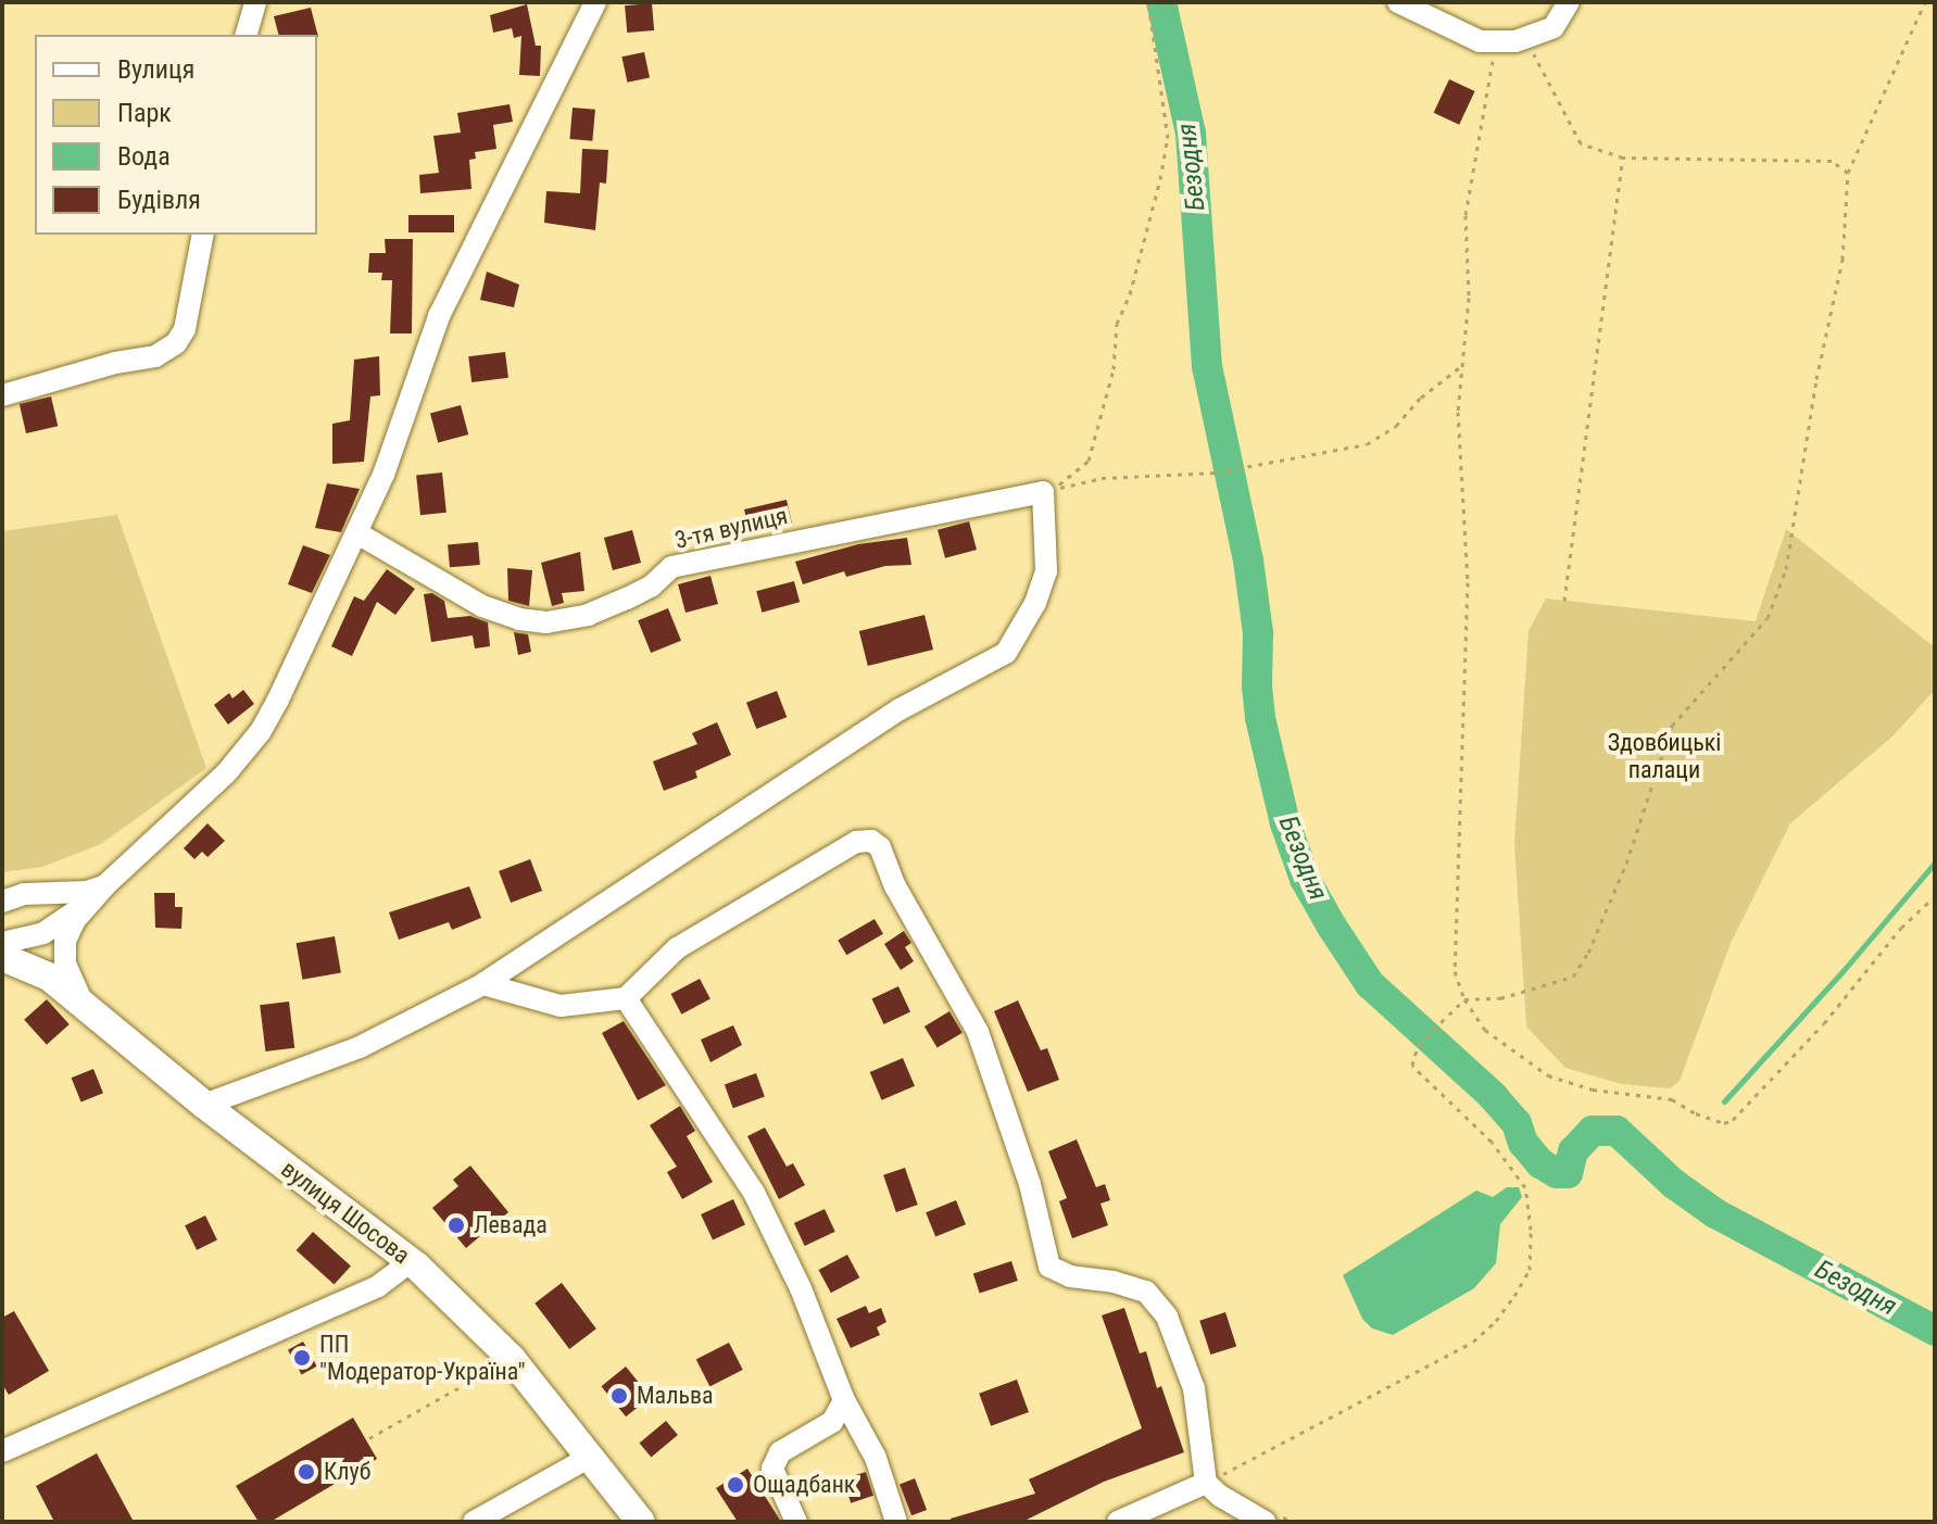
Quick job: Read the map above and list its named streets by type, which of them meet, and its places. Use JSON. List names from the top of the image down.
{
  "streets": {
    "main road": ["вулиця Шосова"],
    "street": ["3-тя вулиця"]
  },
  "water": ["Безодня"],
  "parks": ["Здовбицькі палаци"],
  "places": [
    "Левада",
    "ПП \"Модератор-Україна\"",
    "Мальва",
    "Клуб",
    "Ощадбанк"
  ],
  "legend": [
    "Вулиця",
    "Парк",
    "Вода",
    "Будівля"
  ]
}
